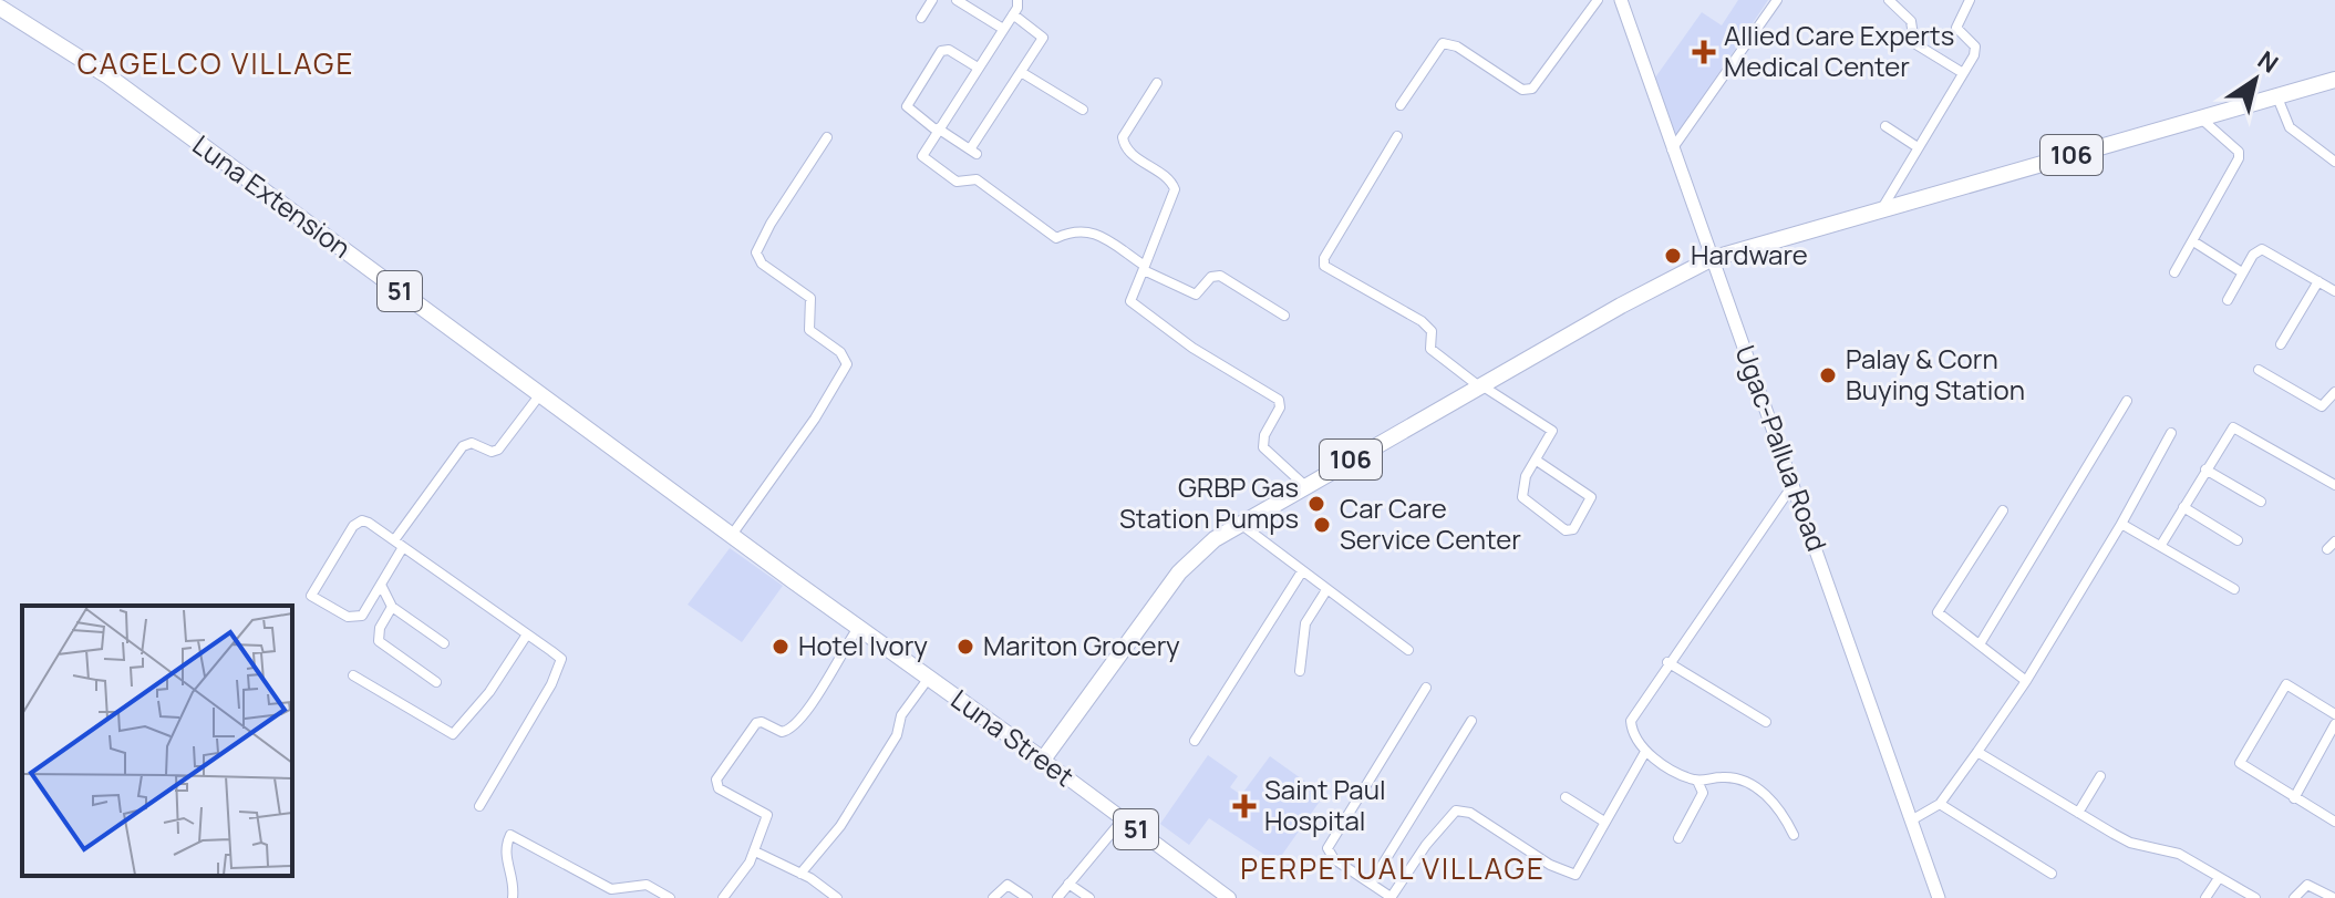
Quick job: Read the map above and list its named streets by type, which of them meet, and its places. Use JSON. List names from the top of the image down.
{
  "streets": {
    "highway": [
      "106",
      "Luna Extension",
      "51",
      "Luna Street"
    ],
    "street": ["Ugac-Pallua Road"]
  },
  "crossings": [
    ["106", "Ugac-Pallua Road"],
    ["106", "Luna Street"],
    ["Luna Extension", "Luna Street"]
  ],
  "districts": ["CAGELCO VILLAGE", "PERPETUAL VILLAGE"],
  "places": {
    "health": ["Allied Care Experts Medical Center", "Saint Paul Hospital"],
    "other": [
      "Hardware",
      "Palay & Corn Buying Station",
      "GRBP Gas Station Pumps",
      "Car Care Service Center",
      "Hotel Ivory",
      "Mariton Grocery"
    ]
  },
  "north": "top right"
}
